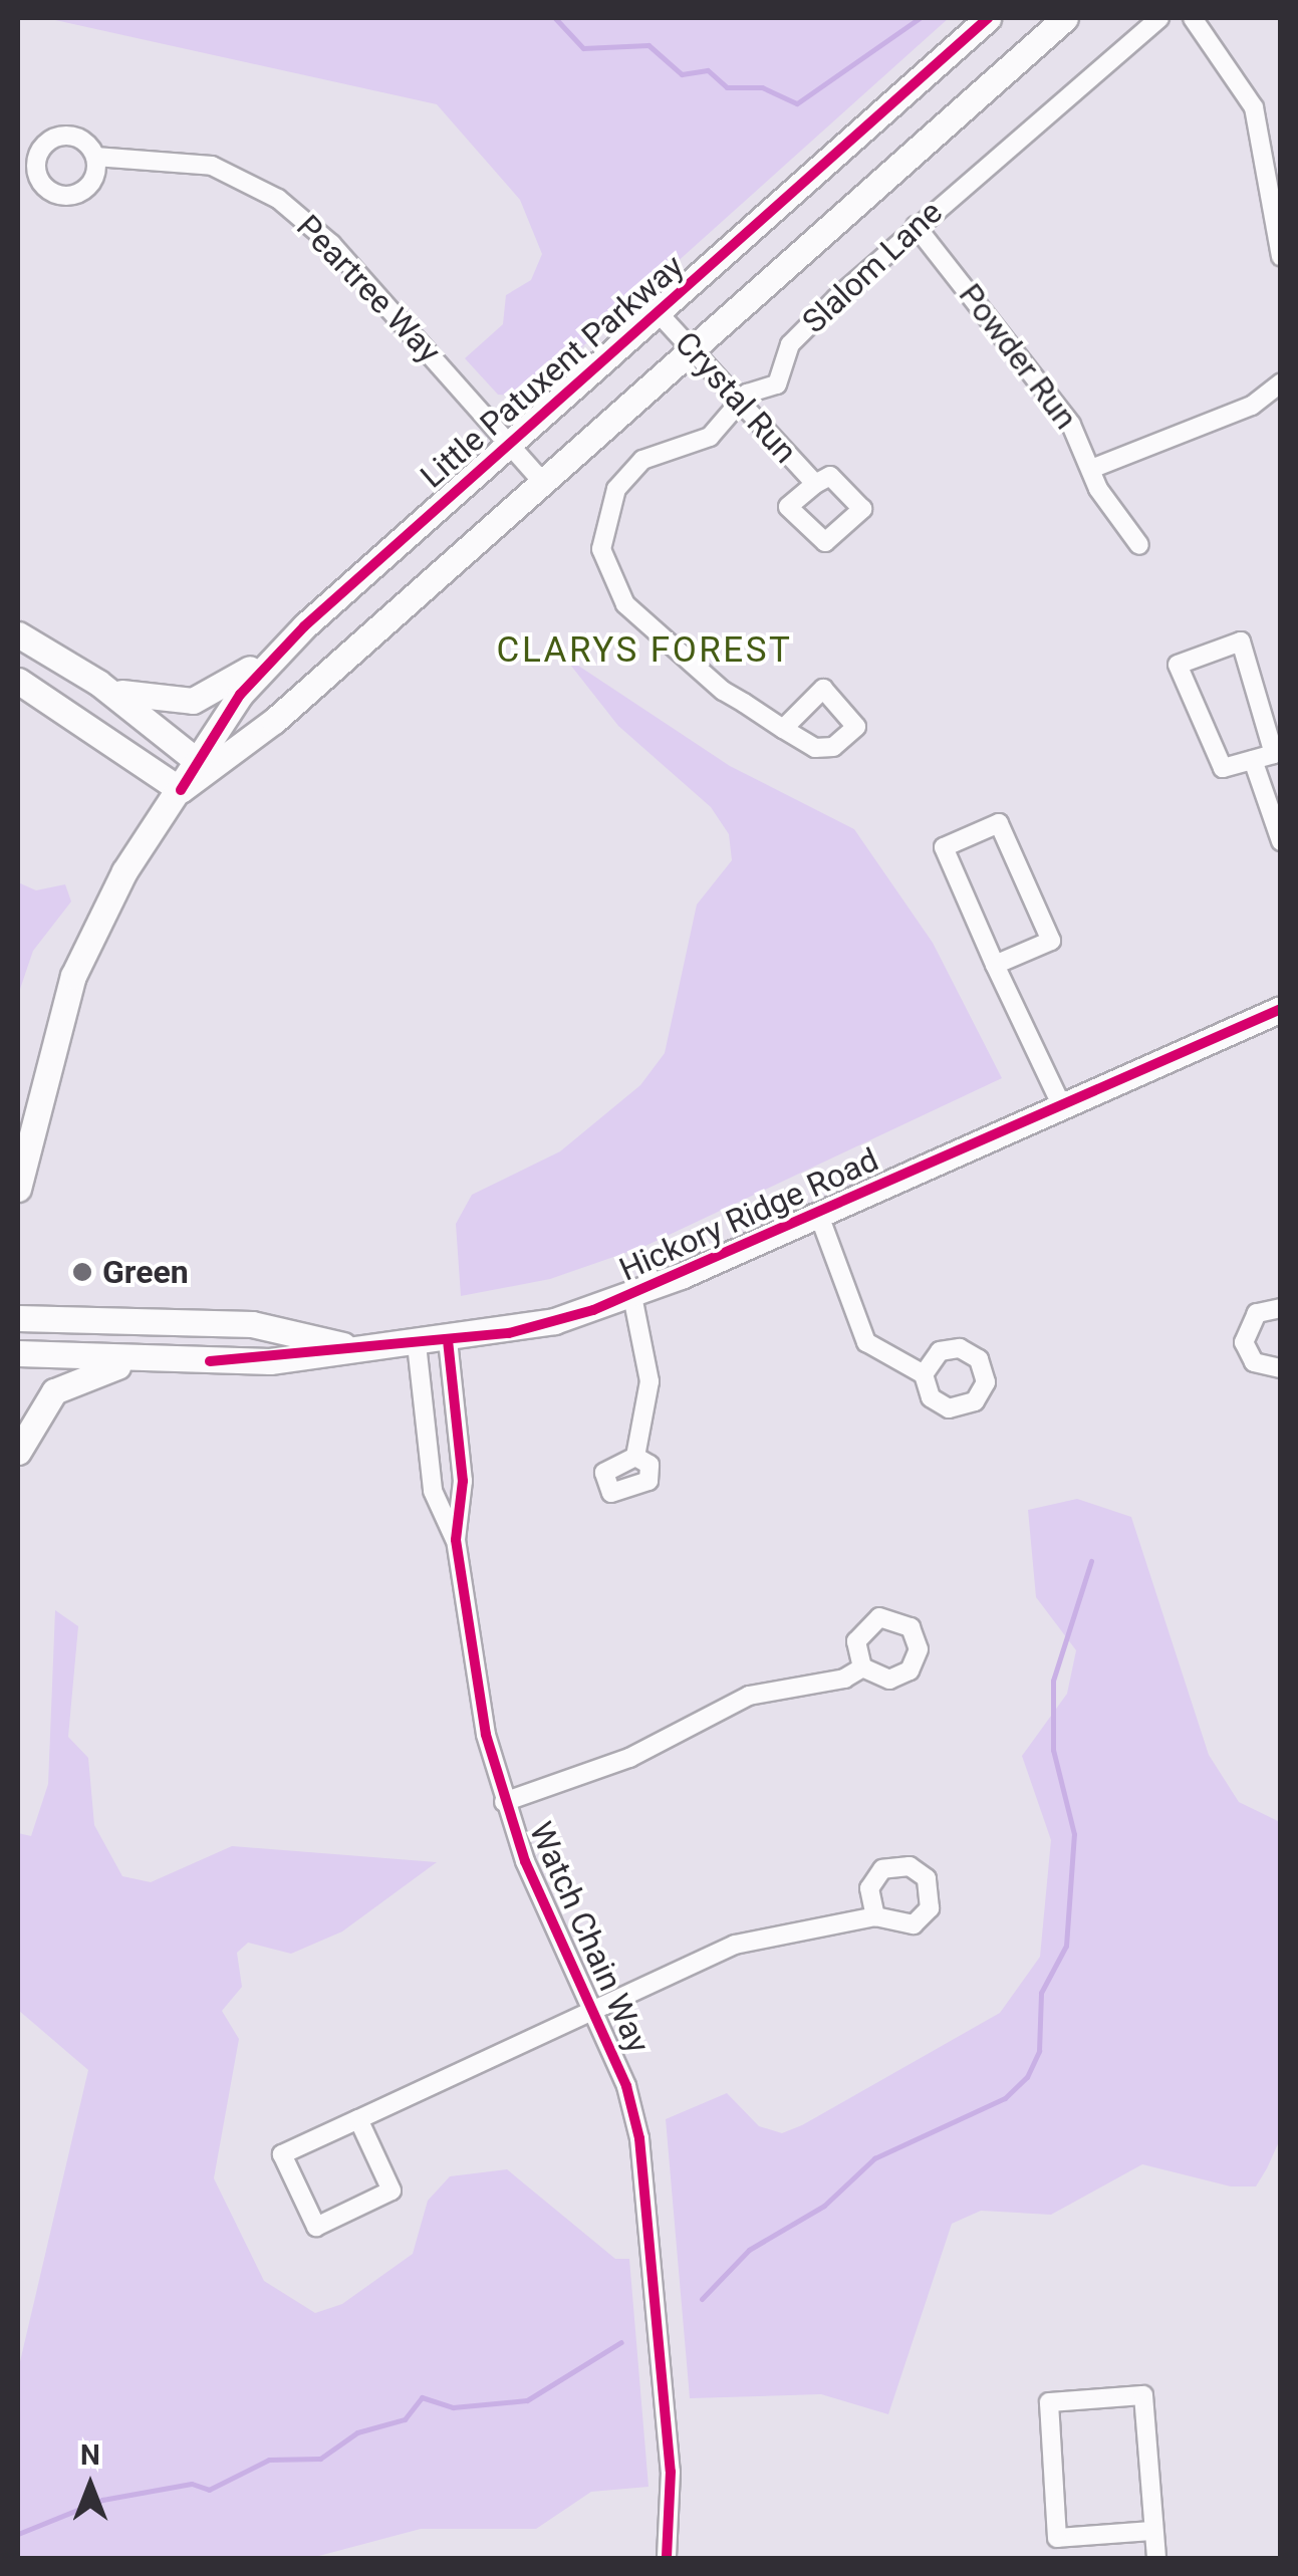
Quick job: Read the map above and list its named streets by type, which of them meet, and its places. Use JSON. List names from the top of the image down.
{
  "streets": {
    "street": [
      "Slalom Lane",
      "Peartree Way",
      "Powder Run",
      "Little Patuxent Parkway",
      "Crystal Run",
      "Hickory Ridge Road",
      "Watch Chain Way"
    ]
  },
  "crossings": [
    ["Slalom Lane", "Powder Run"],
    ["Slalom Lane", "Crystal Run"],
    ["Peartree Way", "Little Patuxent Parkway"],
    ["Little Patuxent Parkway", "Crystal Run"],
    ["Hickory Ridge Road", "Watch Chain Way"]
  ],
  "districts": ["CLARYS FOREST"],
  "places": ["Green"],
  "north": "top"
}
